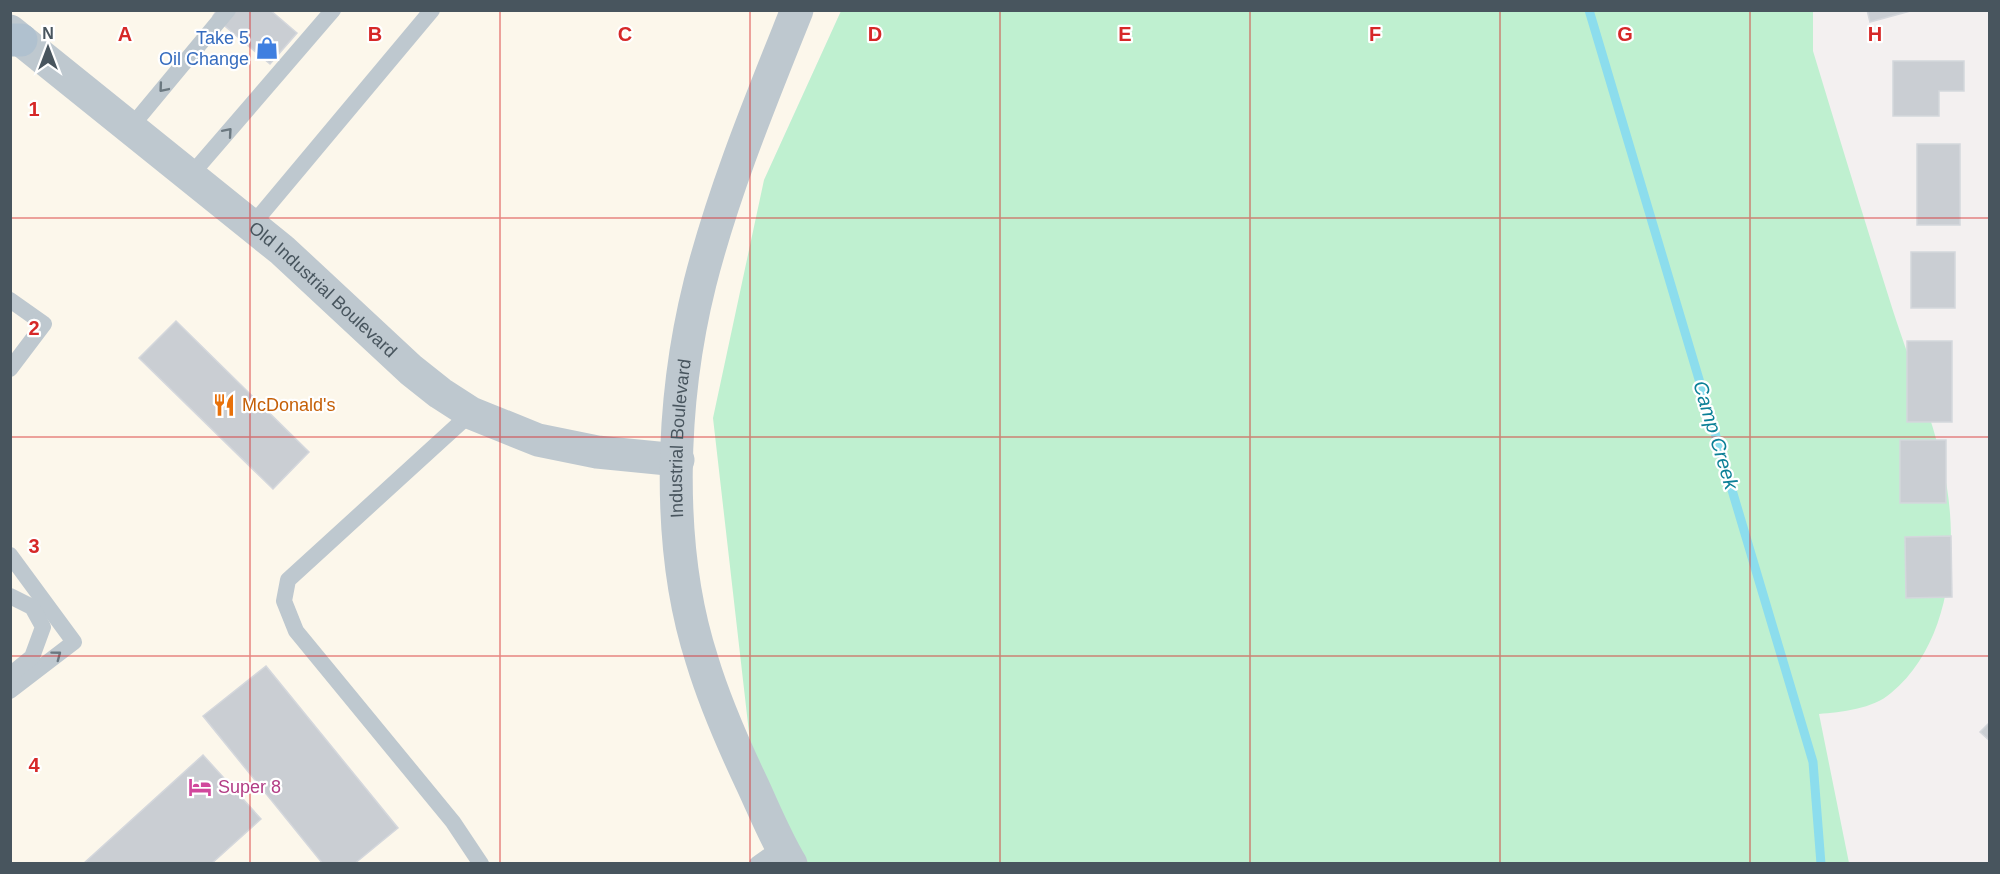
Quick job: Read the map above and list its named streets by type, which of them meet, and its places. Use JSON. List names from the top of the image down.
{
  "streets": {
    "street": ["Old Industrial Boulevard", "Industrial Boulevard"]
  },
  "crossings": [
    ["Old Industrial Boulevard", "Industrial Boulevard"]
  ],
  "water": ["Camp Creek"],
  "places": {
    "shop": ["Take 5 Oil Change"],
    "restaurant": ["McDonald's"],
    "hotel": ["Super 8"]
  },
  "north": "top",
  "grid": {
    "columns": [
      "A",
      "B",
      "C",
      "D",
      "E",
      "F",
      "G",
      "H"
    ],
    "rows": [
      "1",
      "2",
      "3",
      "4"
    ]
  }
}
